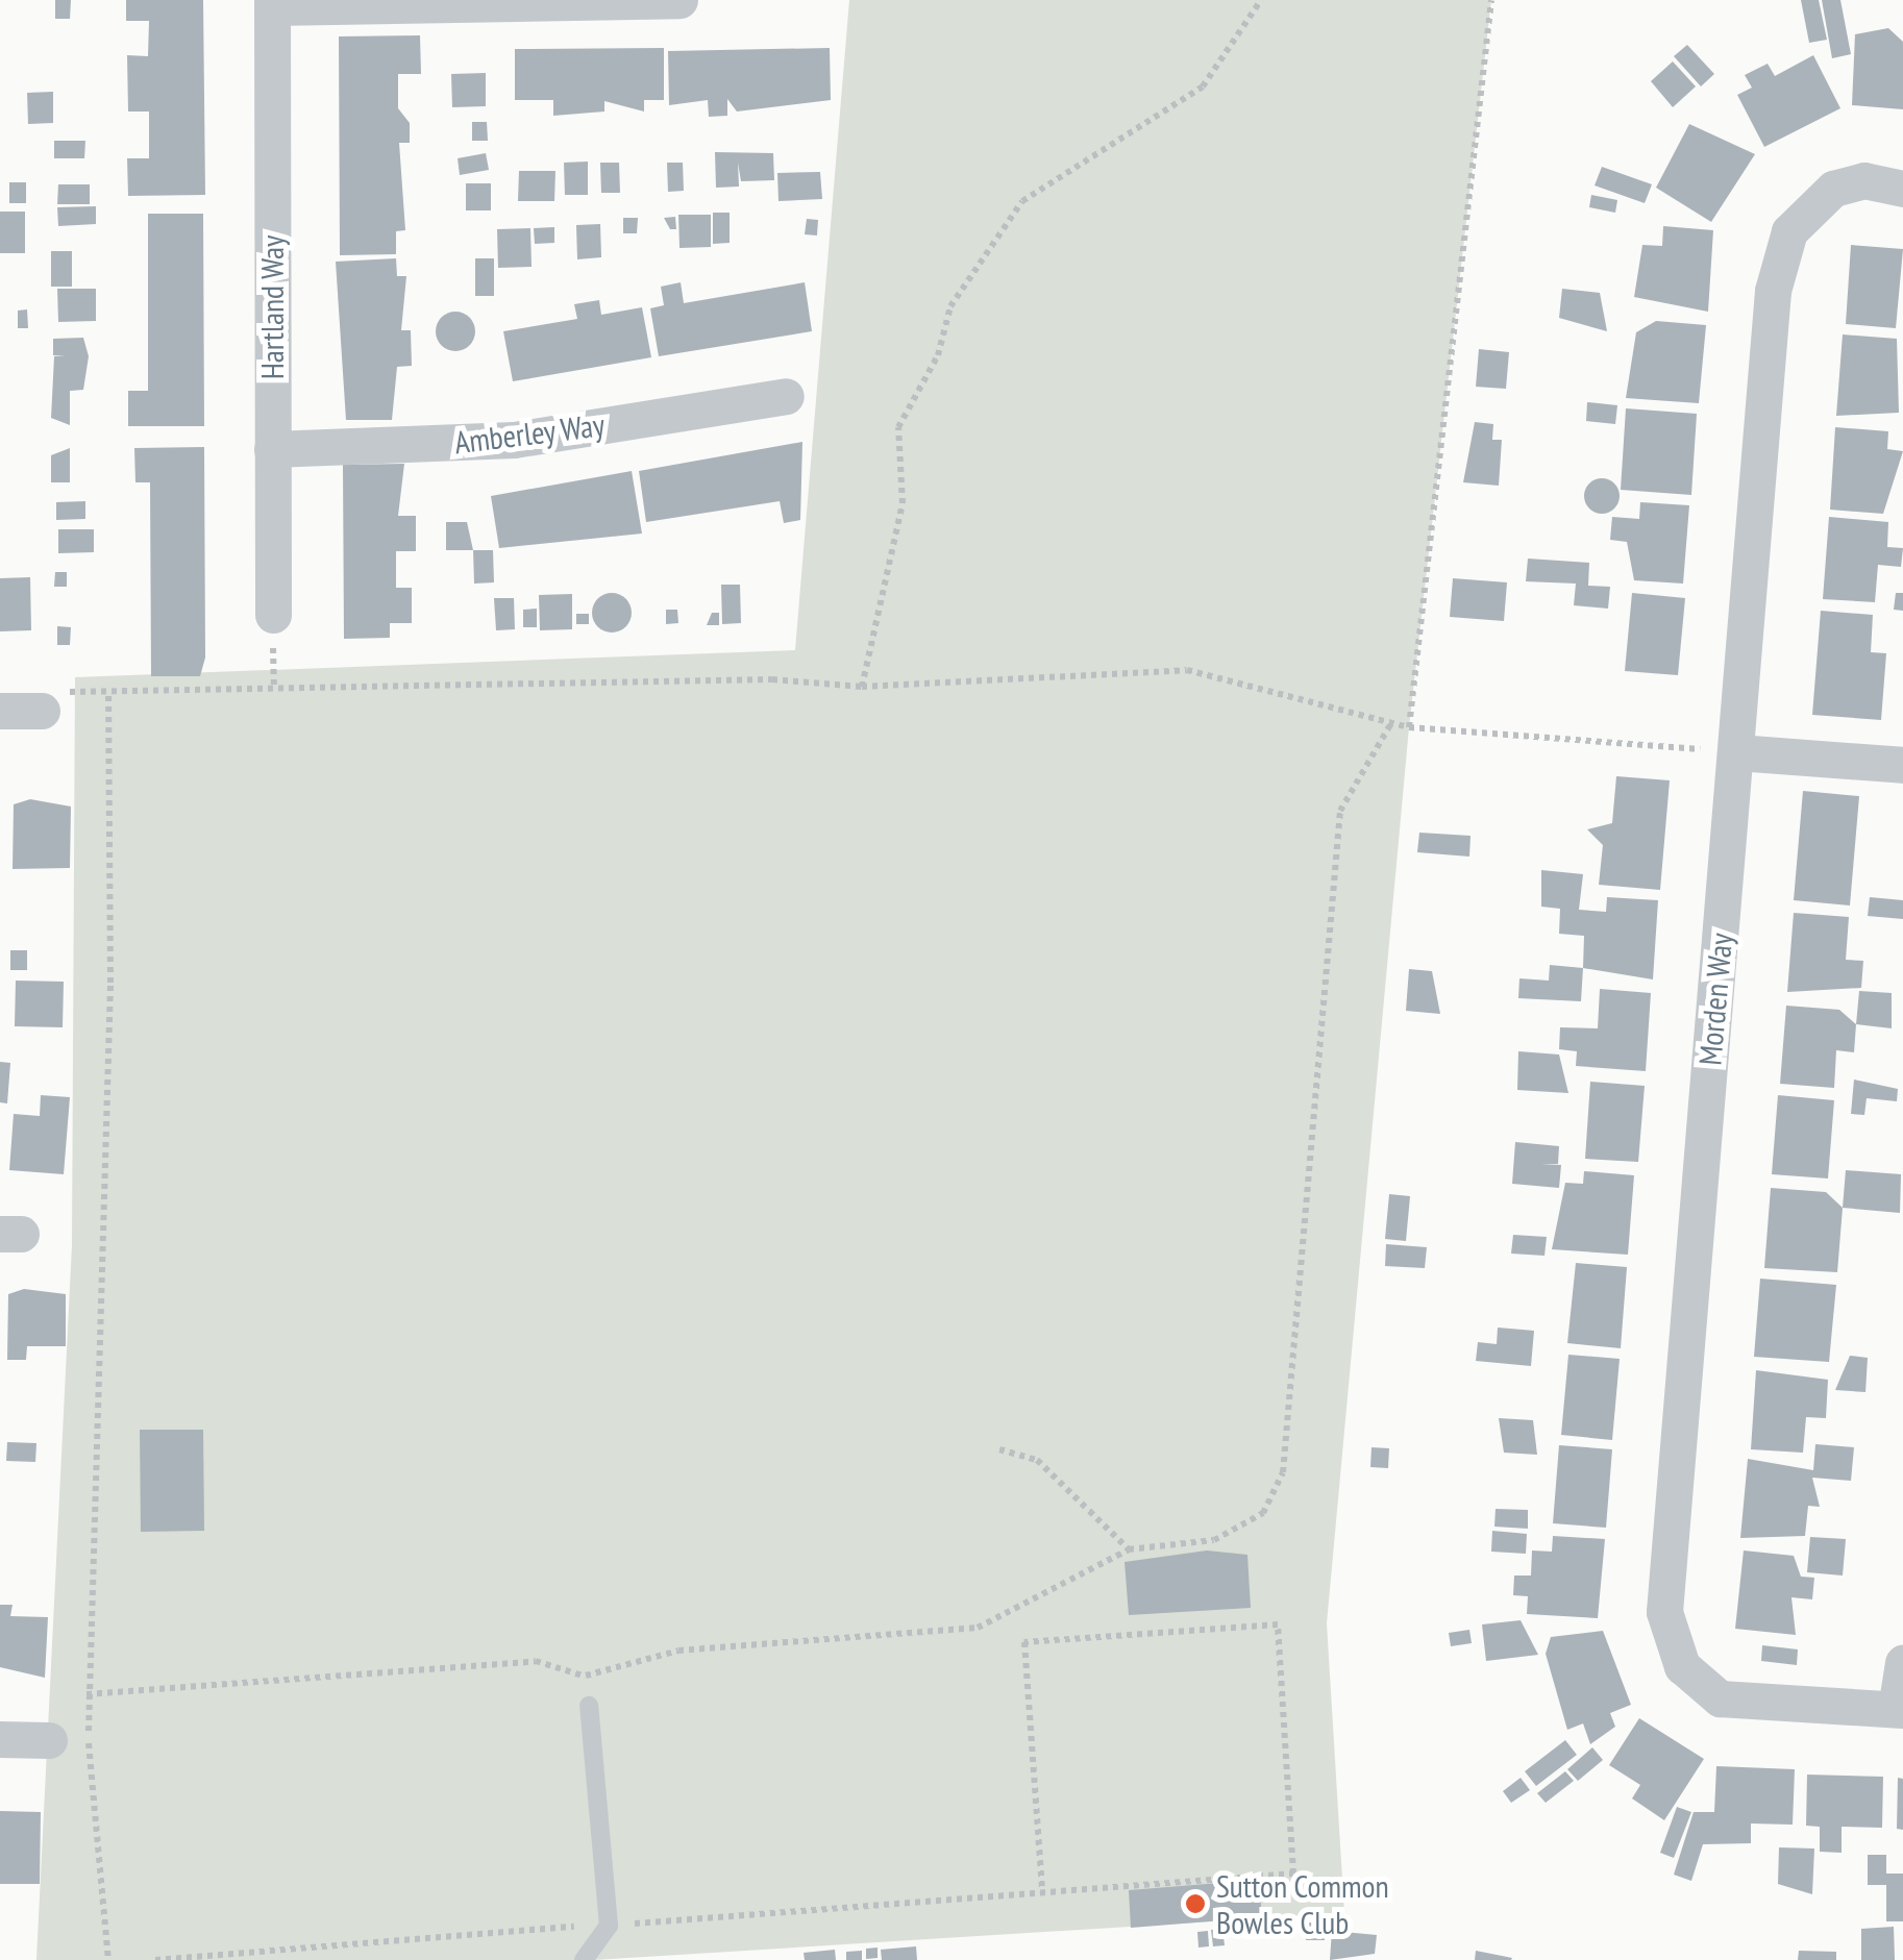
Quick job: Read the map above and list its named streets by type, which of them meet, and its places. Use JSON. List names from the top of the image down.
{
  "streets": {
    "street": ["Hartland Way", "Amberley Way", "Morden Way"]
  },
  "crossings": [
    ["Hartland Way", "Amberley Way"]
  ],
  "places": ["Sutton Common Bowles Club"]
}
